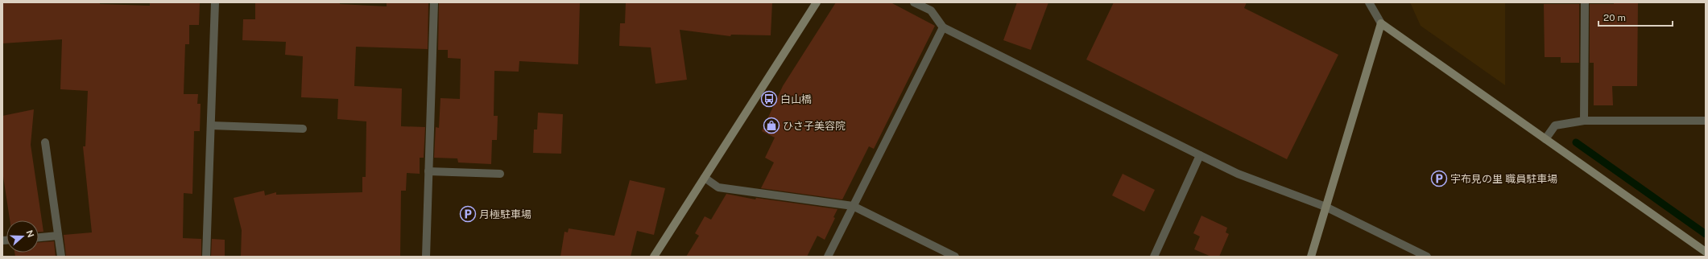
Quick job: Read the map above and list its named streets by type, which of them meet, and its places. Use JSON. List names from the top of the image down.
{
  "places": {
    "bus stop": ["白山橋"],
    "shop": ["ひさ子美容院"],
    "parking": ["宇布見の里 職員駐車場", "月極駐車場"]
  },
  "scale_bar": "20 m",
  "north": "right"
}
